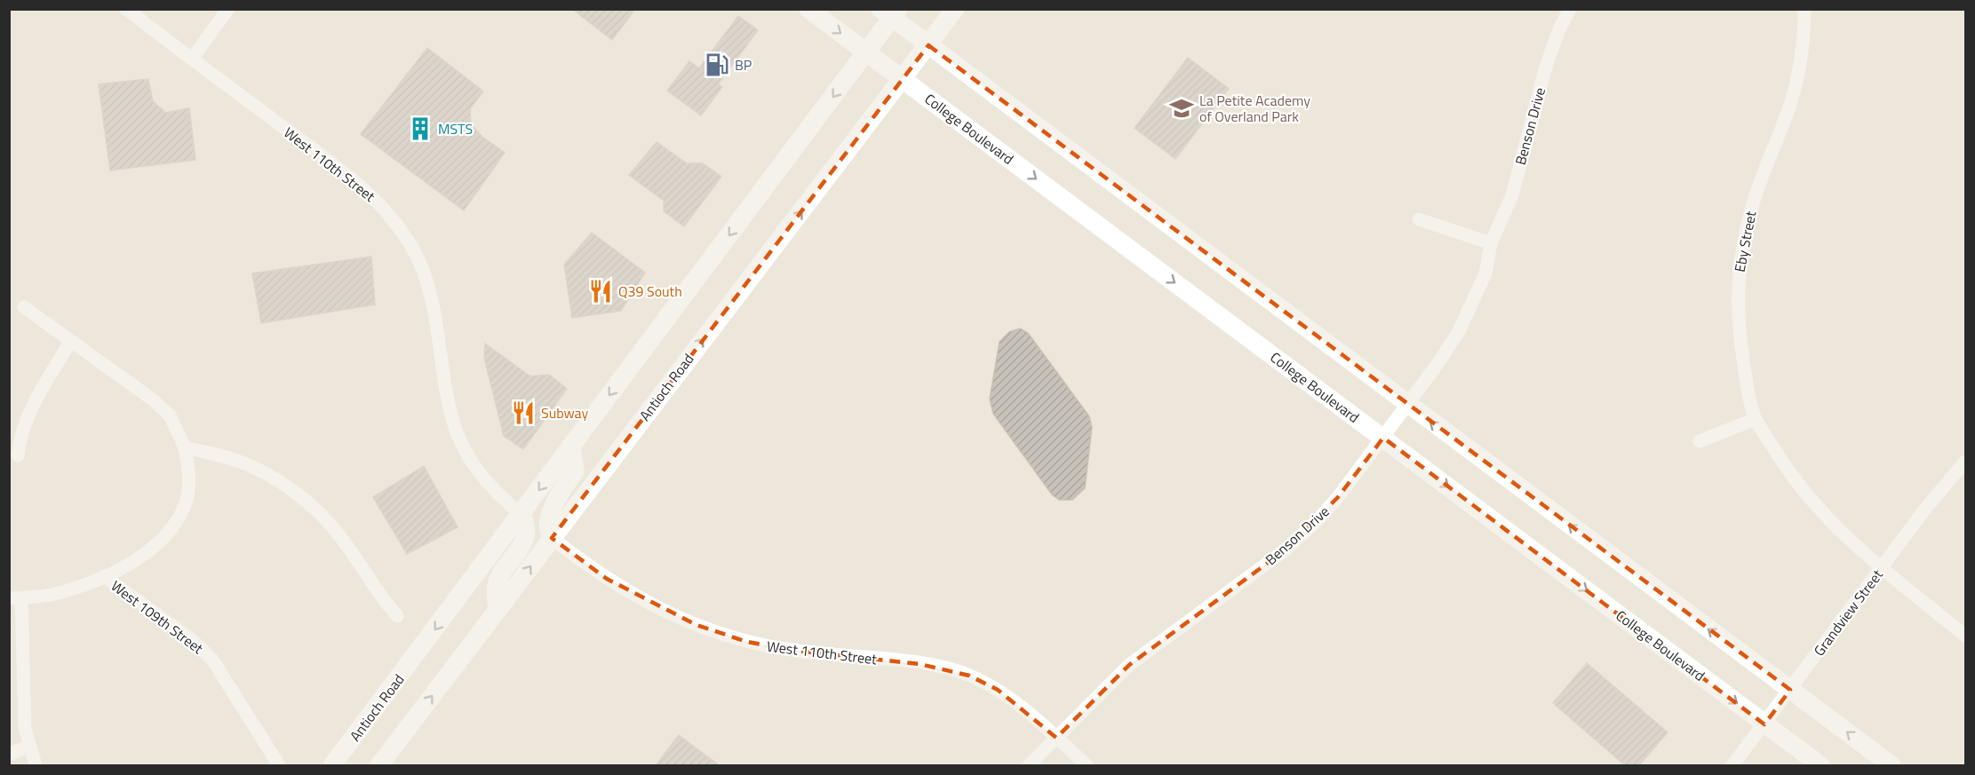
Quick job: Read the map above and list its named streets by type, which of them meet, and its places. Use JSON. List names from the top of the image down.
{
  "streets": {
    "main road": ["College Boulevard", "Antioch Road"],
    "street": [
      "Benson Drive",
      "West 110th Street",
      "Eby Street",
      "Grandview Street",
      "West 109th Street"
    ]
  },
  "crossings": [
    ["Benson Drive", "College Boulevard"],
    ["Benson Drive", "West 110th Street"],
    ["College Boulevard", "Antioch Road"],
    ["College Boulevard", "Grandview Street"],
    ["West 110th Street", "Antioch Road"],
    ["Eby Street", "Grandview Street"]
  ],
  "places": {
    "fuel station": ["BP"],
    "school or university": ["La Petite Academy of Overland Park"],
    "building": ["MSTS"],
    "restaurant": ["Q39 South", "Subway"]
  }
}
